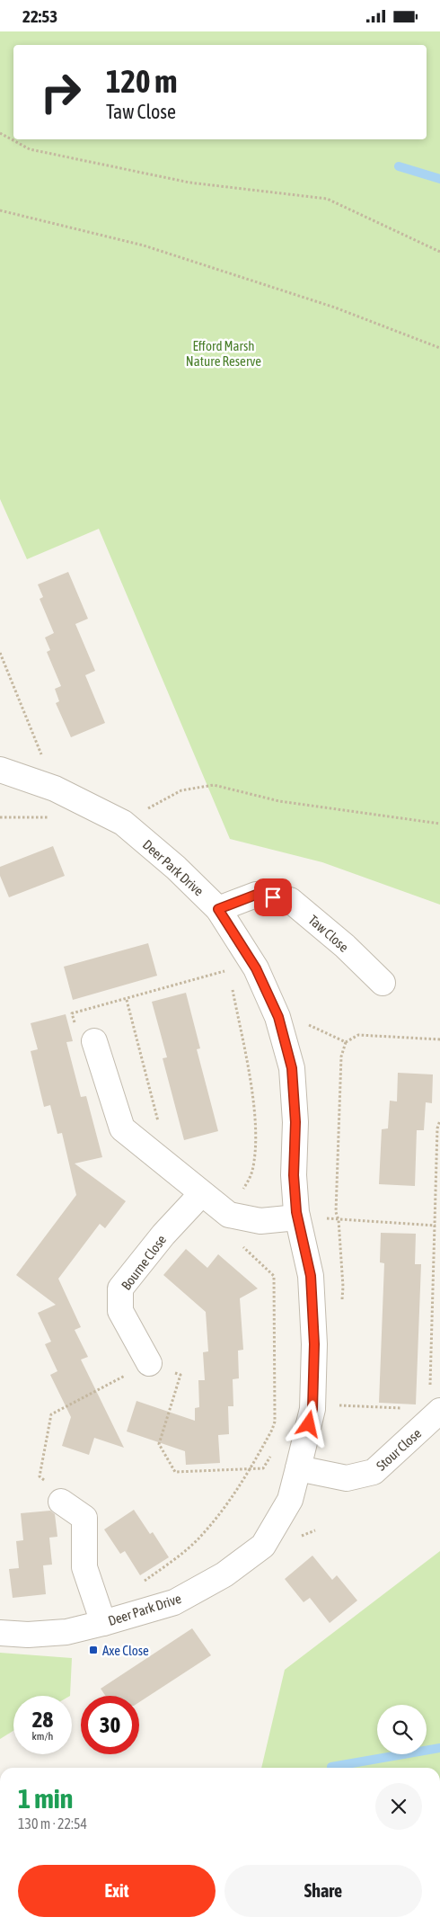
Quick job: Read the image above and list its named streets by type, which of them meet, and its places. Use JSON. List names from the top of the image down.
{
  "streets": {
    "street": [
      "Deer Park Drive",
      "Taw Close",
      "Bourne Close",
      "Stour Close"
    ]
  },
  "crossings": [
    ["Deer Park Drive", "Taw Close"],
    ["Deer Park Drive", "Stour Close"]
  ],
  "parks": ["Efford Marsh Nature Reserve"],
  "places": {
    "transit": ["Axe Close"]
  },
  "page": {
    "status": "22:53",
    "turn": ["120 m", "Taw Close"],
    "speed": "28 km/h",
    "limit": "30",
    "heading": ["1 min", "130 m · 22:54"],
    "buttons": ["Exit", "Share"]
  }
}
